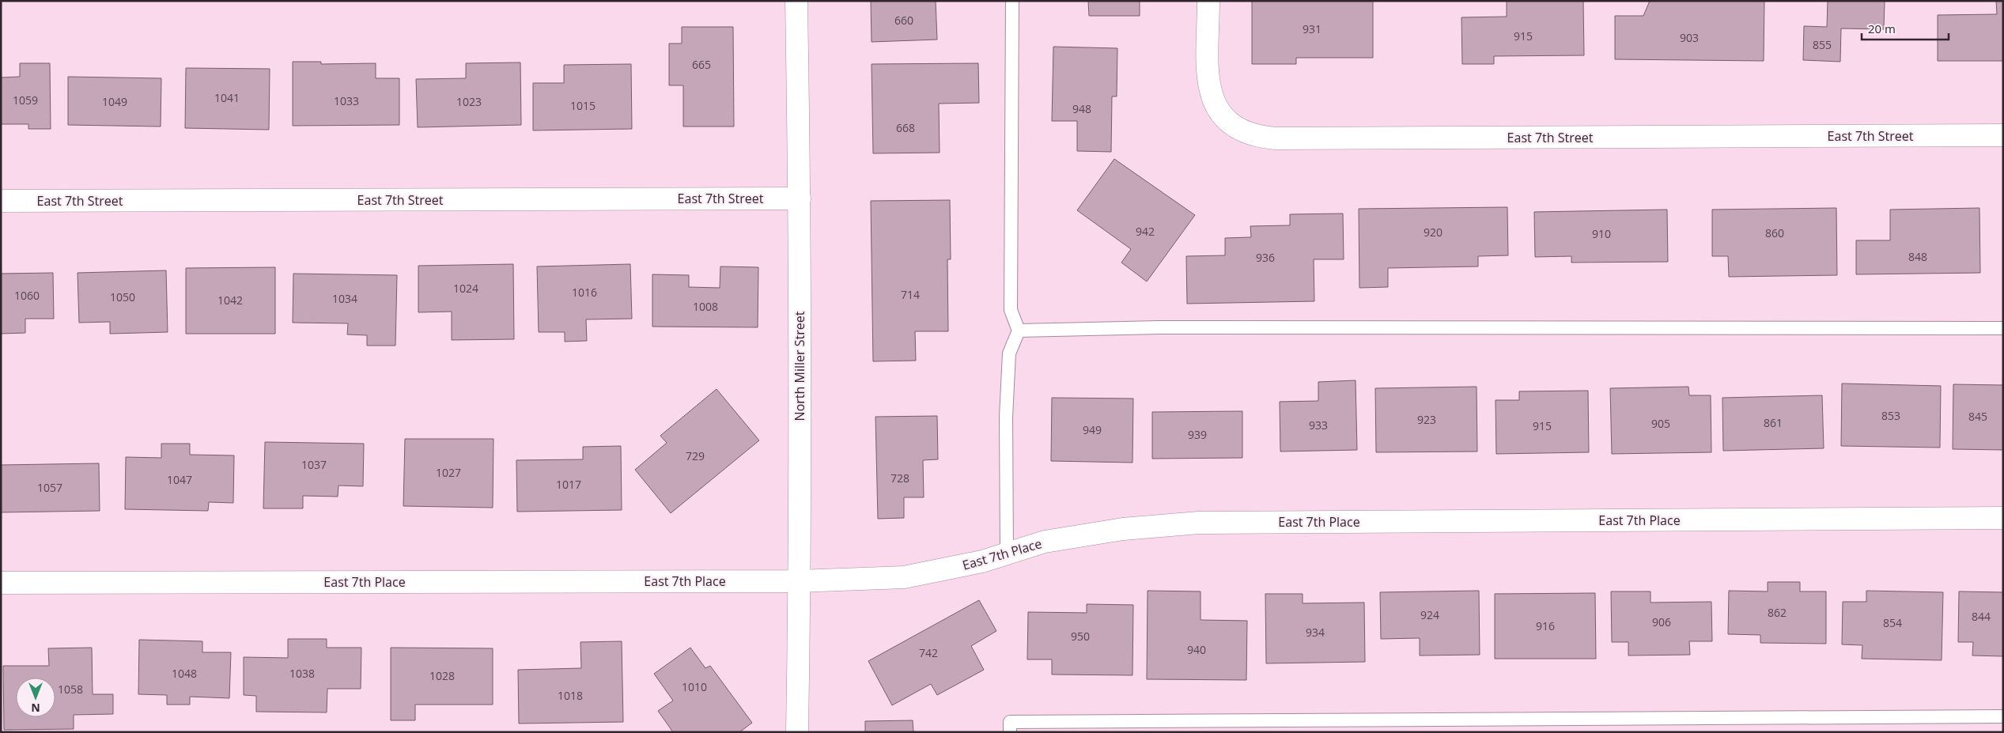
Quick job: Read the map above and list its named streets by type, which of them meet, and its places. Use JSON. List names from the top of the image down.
{
  "streets": {
    "street": ["East 7th Street", "North Miller Street", "East 7th Place"]
  },
  "crossings": [
    ["East 7th Street", "North Miller Street"],
    ["North Miller Street", "East 7th Place"]
  ],
  "house_numbers": [
    "660",
    "931",
    "915",
    "903",
    "855",
    "665",
    "1041",
    "1059",
    "1033",
    "1049",
    "1023",
    "1015",
    "948",
    "668",
    "942",
    "920",
    "860",
    "910",
    "848",
    "936",
    "1024",
    "1016",
    "714",
    "1060",
    "1050",
    "1034",
    "1042",
    "1008",
    "853",
    "845",
    "923",
    "861",
    "905",
    "933",
    "915",
    "949",
    "939",
    "729",
    "1037",
    "1027",
    "728",
    "1047",
    "1017",
    "1057",
    "862",
    "924",
    "844",
    "906",
    "854",
    "916",
    "934",
    "950",
    "940",
    "742",
    "1048",
    "1038",
    "1028",
    "1010",
    "1058",
    "1018"
  ],
  "scale_bar": "20 m",
  "north": "bottom"
}
